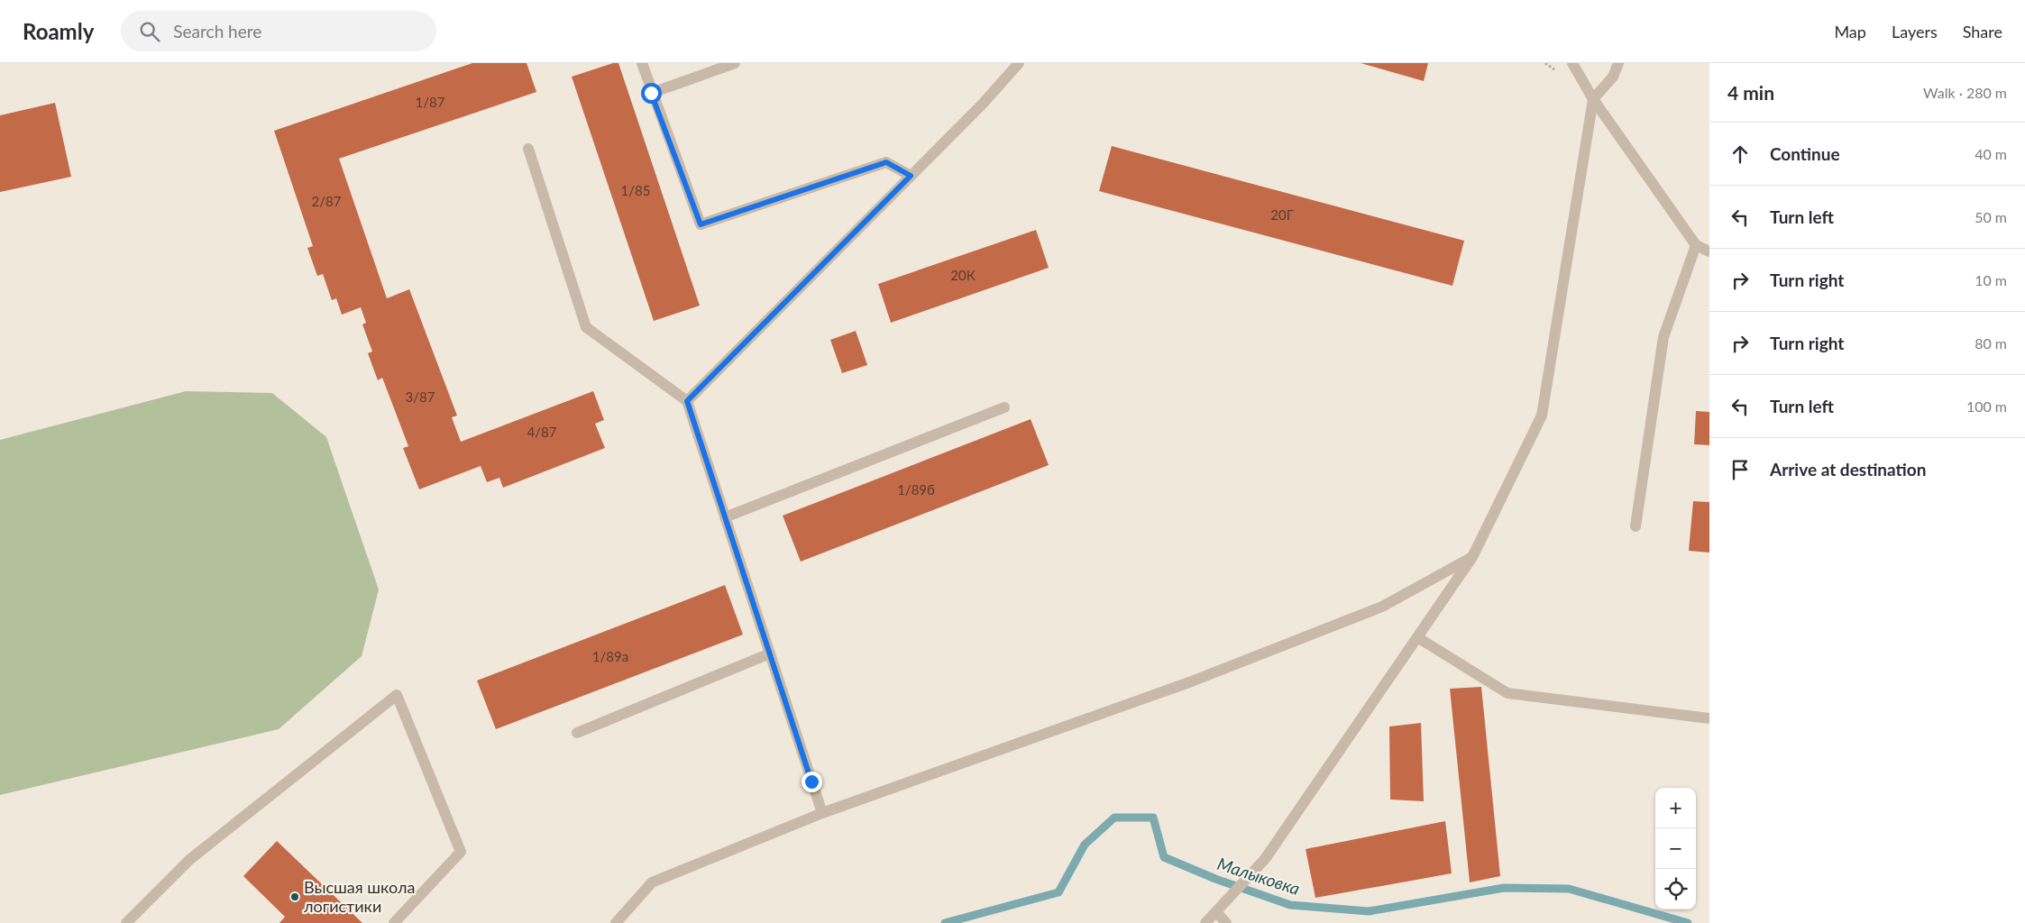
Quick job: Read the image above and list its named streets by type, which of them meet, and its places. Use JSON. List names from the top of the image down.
{
  "water": ["Малыковка"],
  "places": ["Высшая школа логистики"],
  "house_numbers": [
    "1/87",
    "1/85",
    "2/87",
    "20Г",
    "20К",
    "3/87",
    "4/87",
    "1/89б",
    "1/89а"
  ],
  "page": {
    "header": "Roamly",
    "search": "Search here",
    "nav": ["Map", "Layers", "Share"],
    "heading": ["4 min", "Walk · 280 m"],
    "list": [
      ["Continue", "40 m"],
      ["Turn left", "50 m"],
      ["Turn right", "10 m"],
      ["Turn right", "80 m"],
      ["Turn left", "100 m"],
      "Arrive at destination"
    ],
    "map_buttons": ["+", "−"]
  }
}
